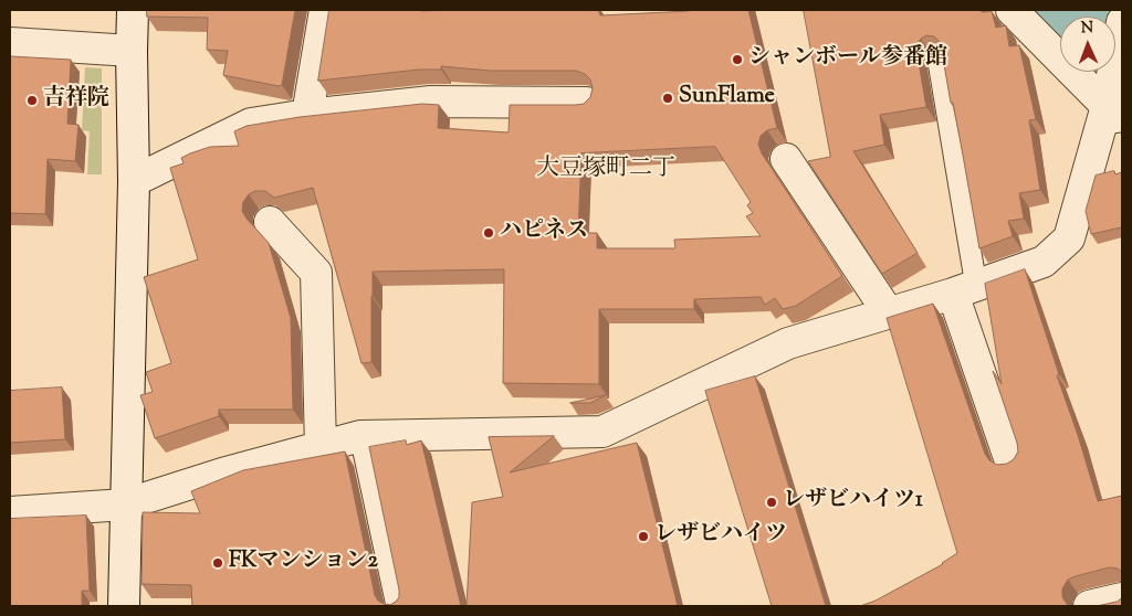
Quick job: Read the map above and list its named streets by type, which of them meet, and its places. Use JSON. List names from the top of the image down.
{
  "districts": ["大豆塚町二丁"],
  "places": [
    "シャンボール参番館",
    "SunFlame",
    "吉祥院",
    "ハピネス",
    "レザビハイツ1",
    "レザビハイツ",
    "FKマンション2"
  ],
  "north": "top"
}
